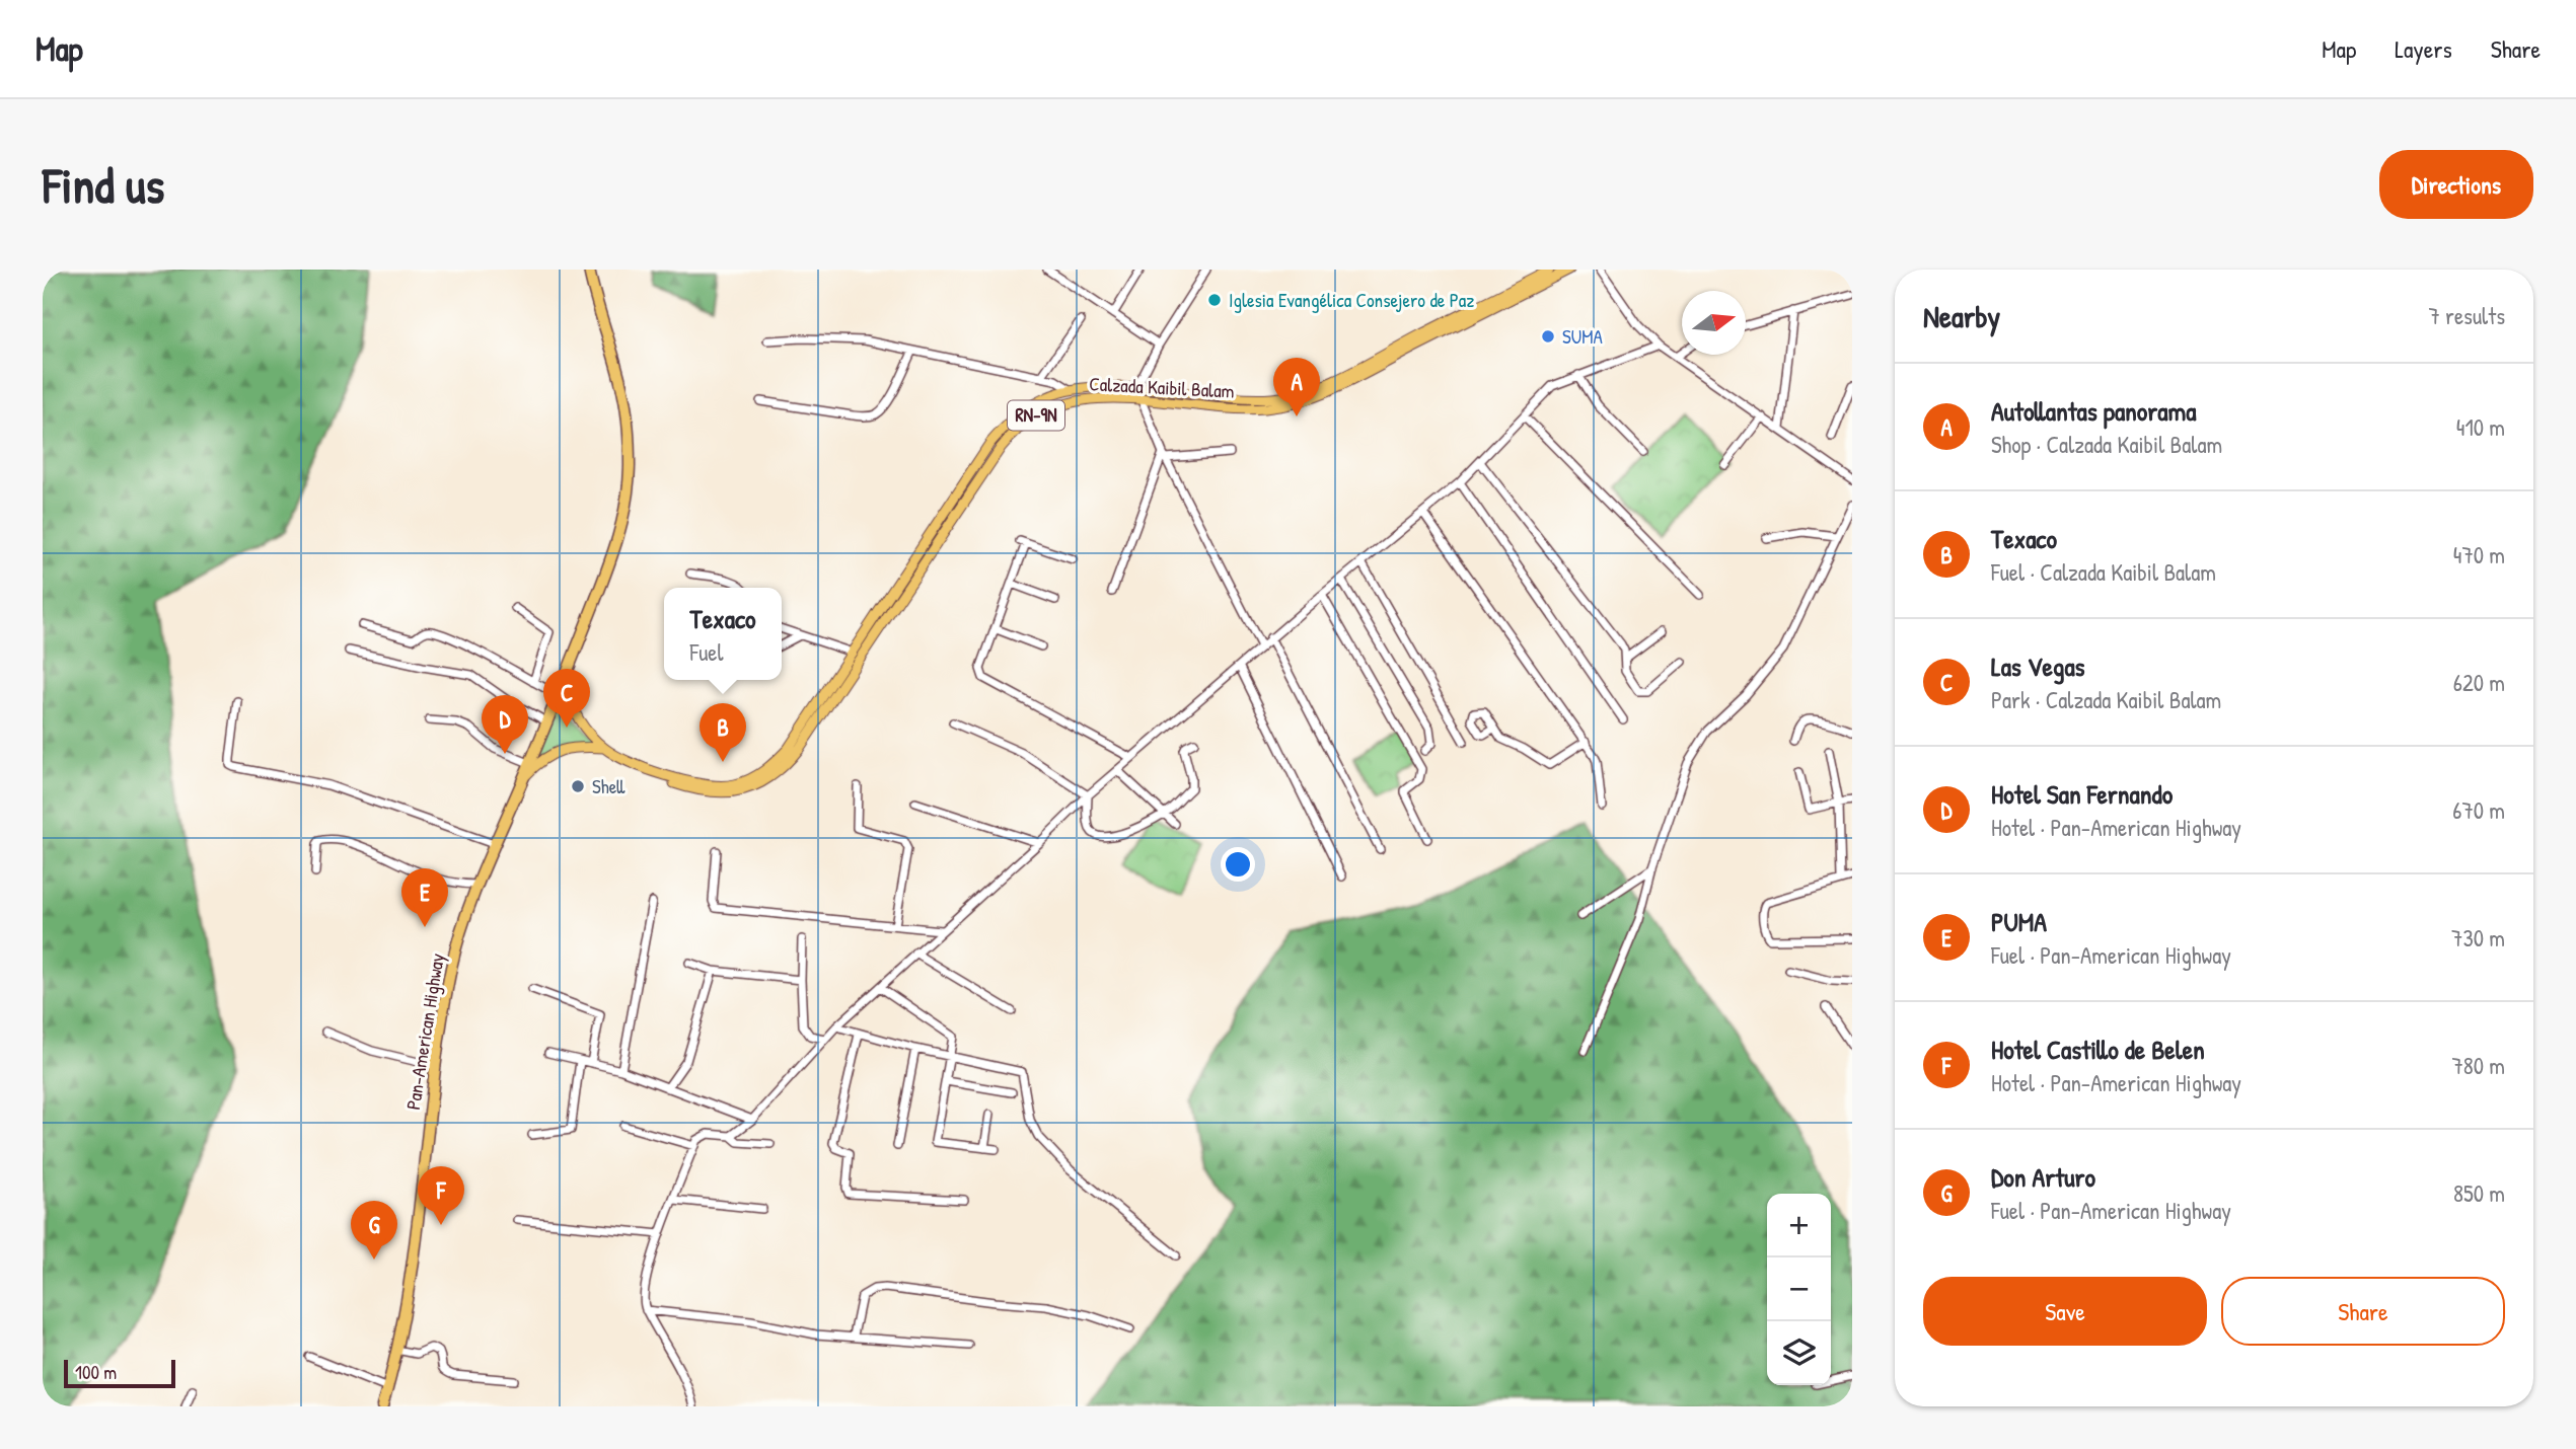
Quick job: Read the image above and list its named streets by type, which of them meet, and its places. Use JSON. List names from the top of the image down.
{
  "streets": {
    "highway": ["Pan-American Highway"],
    "main road": ["Calzada Kaibil Balam", "RN-9N"]
  },
  "crossings": [
    ["Calzada Kaibil Balam", "Pan-American Highway"]
  ],
  "places": ["Iglesia Evangélica Consejero de Paz", "SUMA", "Shell"],
  "scale_bar": "100 m",
  "north": "right",
  "page": {
    "header": "Map",
    "nav": ["Map", "Layers", "Share"],
    "buttons": [
      "Directions",
      ["Save", "Share"]
    ],
    "title": "Find us",
    "heading": ["Nearby", "7 results"],
    "pins": [
      "A",
      "C",
      "D",
      "B",
      "E",
      "F",
      "G"
    ],
    "list": [
      {
        "mark": "A",
        "name": "Autollantas panorama",
        "note": "Shop · Calzada Kaibil Balam",
        "value": "410 m"
      },
      {
        "mark": "B",
        "name": "Texaco",
        "note": "Fuel · Calzada Kaibil Balam",
        "value": "470 m"
      },
      {
        "mark": "C",
        "name": "Las Vegas",
        "note": "Park · Calzada Kaibil Balam",
        "value": "620 m"
      },
      {
        "mark": "D",
        "name": "Hotel San Fernando",
        "note": "Hotel · Pan-American Highway",
        "value": "670 m"
      },
      {
        "mark": "E",
        "name": "PUMA",
        "note": "Fuel · Pan-American Highway",
        "value": "730 m"
      },
      {
        "mark": "F",
        "name": "Hotel Castillo de Belen",
        "note": "Hotel · Pan-American Highway",
        "value": "780 m"
      },
      {
        "mark": "G",
        "name": "Don Arturo",
        "note": "Fuel · Pan-American Highway",
        "value": "850 m"
      }
    ],
    "popup": ["Texaco", "Fuel"],
    "map_buttons": ["+", "−"],
    "scale": "100 m"
  }
}
